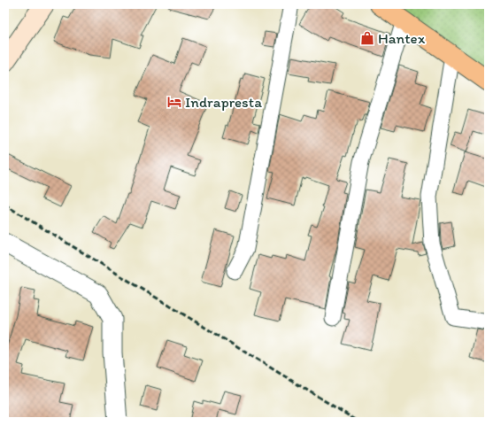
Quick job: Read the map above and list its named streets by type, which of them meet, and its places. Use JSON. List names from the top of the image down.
{
  "places": {
    "shop": ["Hantex"],
    "hotel": ["Indrapresta"]
  }
}
